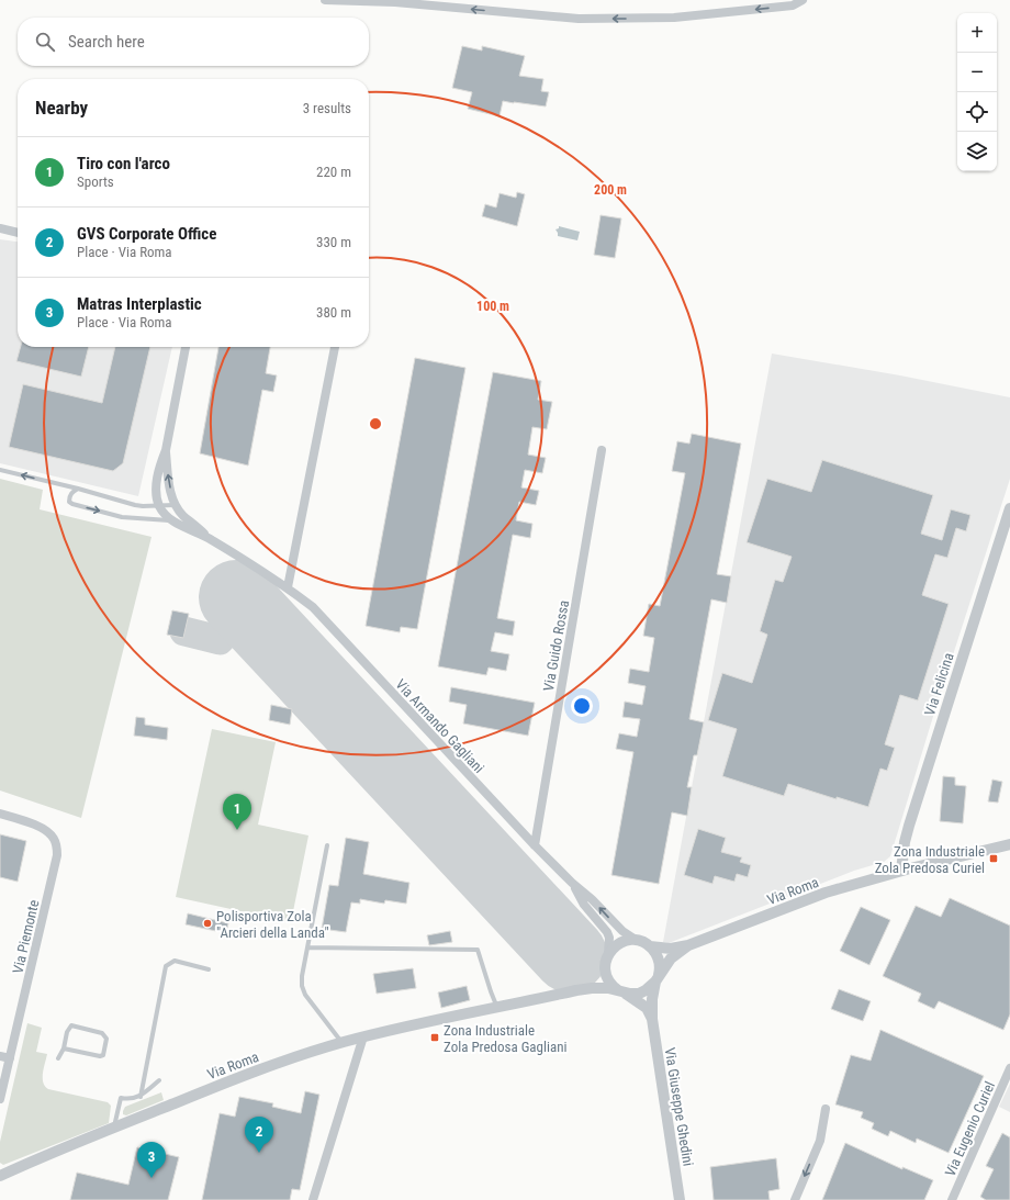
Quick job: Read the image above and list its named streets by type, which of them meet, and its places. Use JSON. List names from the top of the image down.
{
  "streets": {
    "street": [
      "Via Guido Rossa",
      "Via Felicina",
      "Via Armando Gagliani",
      "Via Roma",
      "Via Piemonte",
      "Via Giuseppe Ghedini",
      "Via Eugenio Curiel"
    ]
  },
  "crossings": [
    ["Via Guido Rossa", "Via Armando Gagliani"],
    ["Via Felicina", "Via Roma"],
    ["Via Armando Gagliani", "Via Roma"],
    ["Via Armando Gagliani", "Via Giuseppe Ghedini"],
    ["Via Roma", "Via Giuseppe Ghedini"]
  ],
  "places": {
    "transit": ["Zona Industriale Zola Predosa Curiel", "Zona Industriale Zola Predosa Gagliani"],
    "other": ["Polisportiva Zola \"Arcieri della Landa\""]
  },
  "page": {
    "map_buttons": ["+", "−"],
    "search": "Search here",
    "heading": ["Nearby", "3 results"],
    "list": [
      {
        "mark": "1",
        "name": "Tiro con l'arco",
        "note": "Sports",
        "value": "220 m"
      },
      {
        "mark": "2",
        "name": "GVS Corporate Office",
        "note": "Place · Via Roma",
        "value": "330 m"
      },
      {
        "mark": "3",
        "name": "Matras Interplastic",
        "note": "Place · Via Roma",
        "value": "380 m"
      }
    ],
    "pins": ["1", "2", "3"]
  },
  "rings": ["200 m", "100 m"]
}
